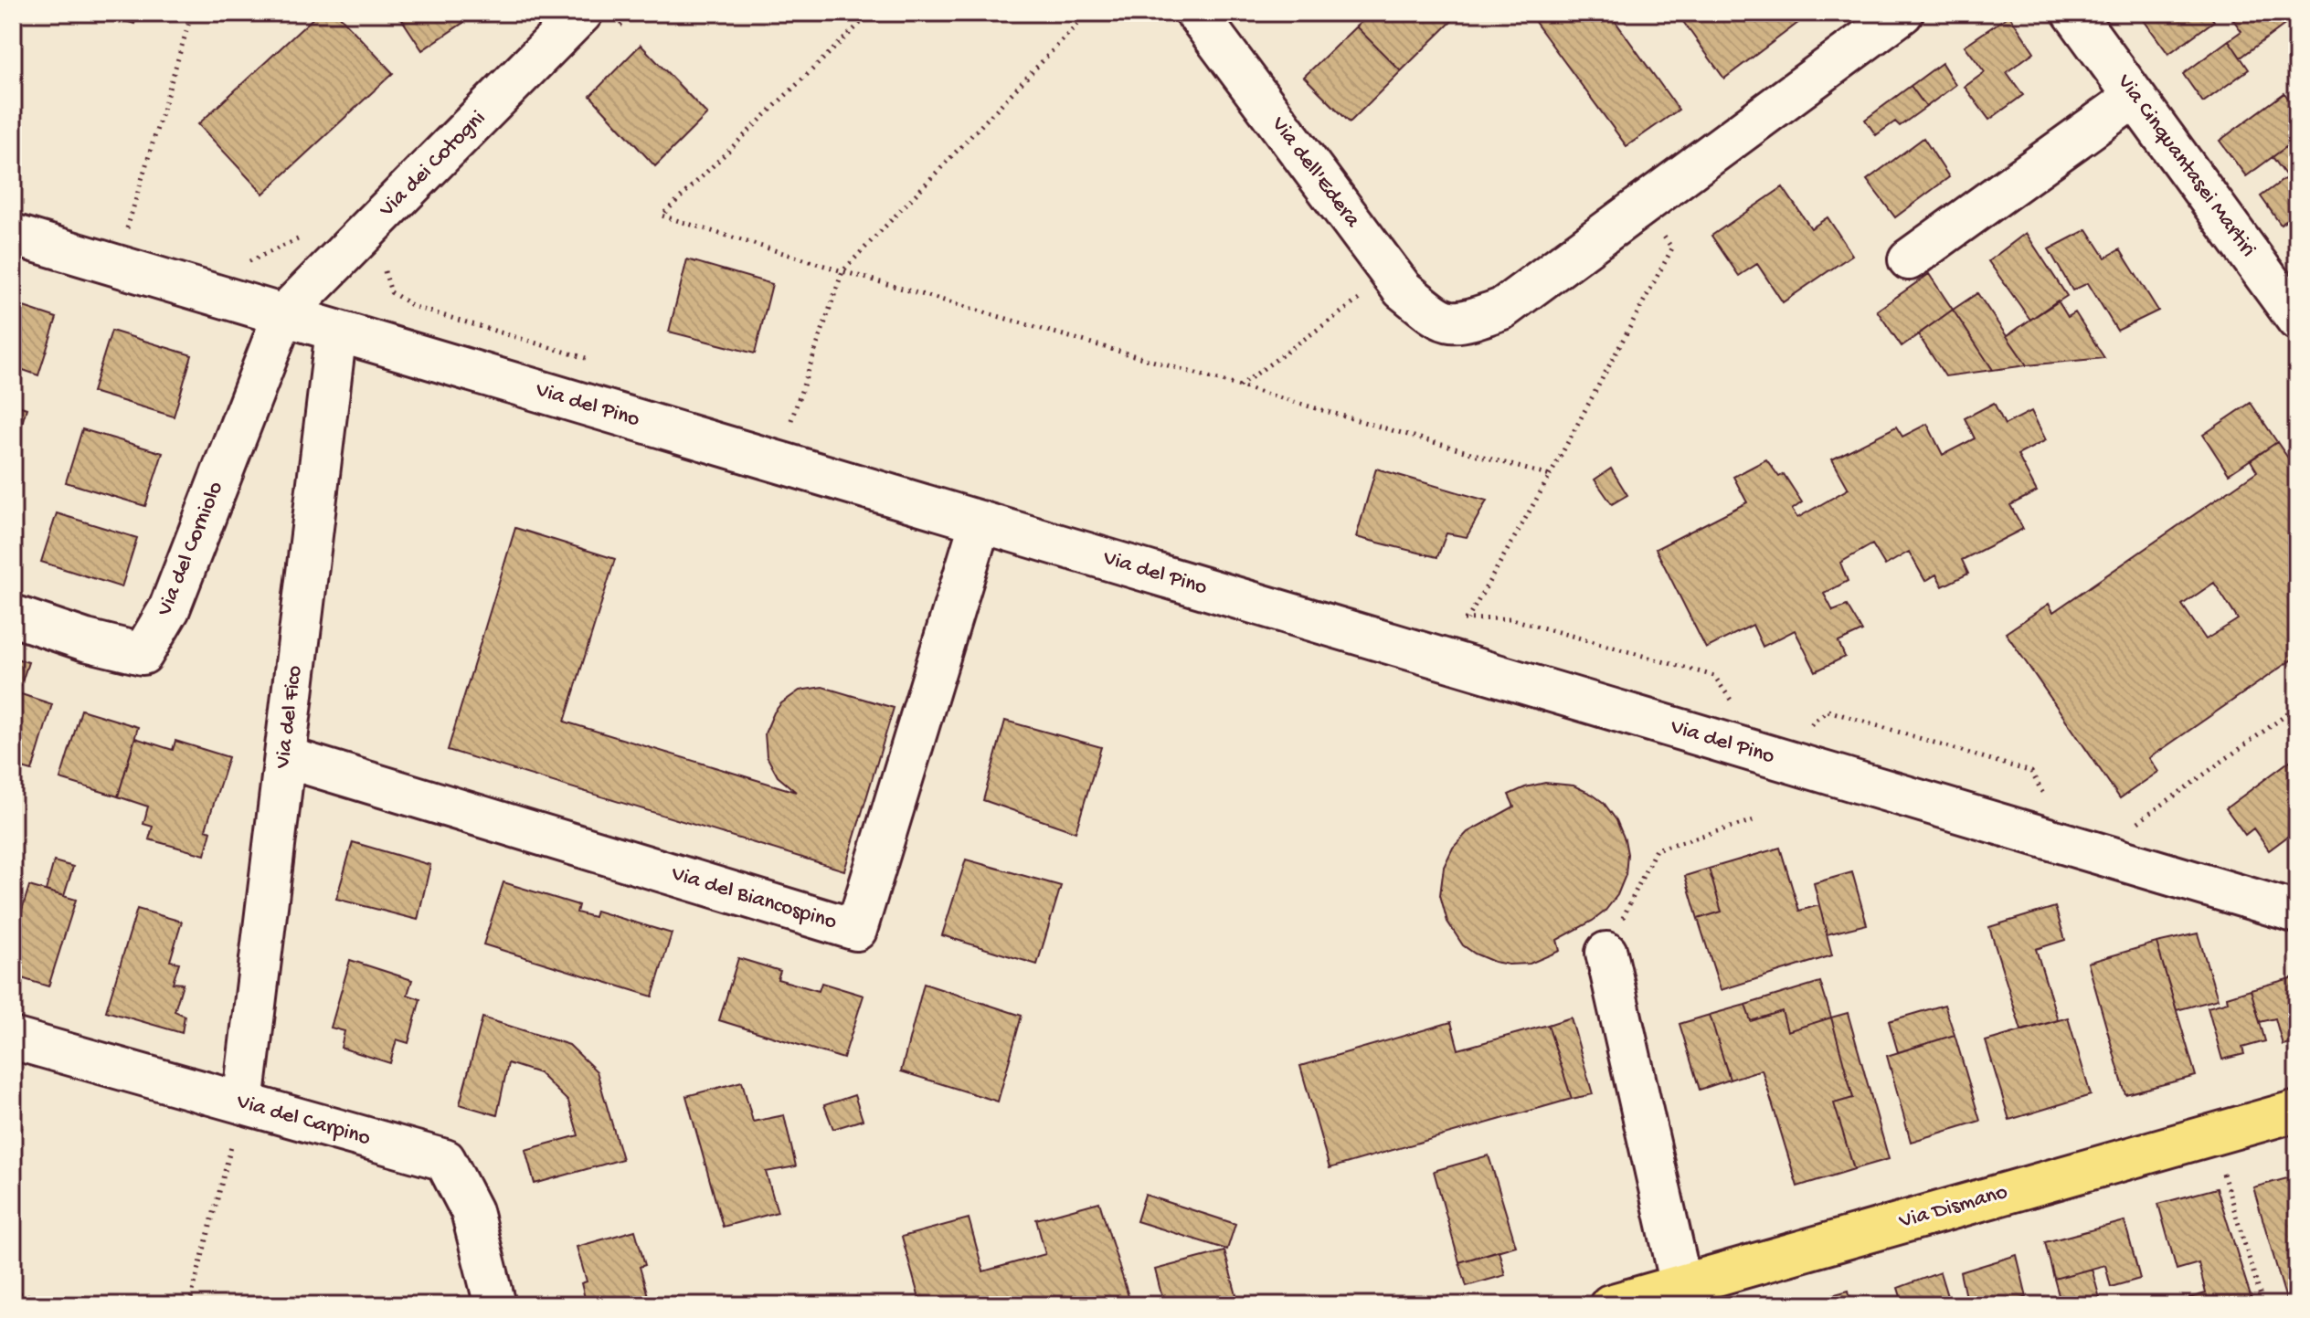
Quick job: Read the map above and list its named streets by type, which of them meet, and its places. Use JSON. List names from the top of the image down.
{
  "streets": {
    "main road": ["Via Dismano"],
    "street": [
      "Via dei Cotogni",
      "Via Cinquantasei Martiri",
      "Via dell'Edera",
      "Via del Pino",
      "Via del Corniolo",
      "Via del Fico",
      "Via del Biancospino",
      "Via del Carpino"
    ]
  },
  "crossings": [
    ["Via dei Cotogni", "Via del Pino"],
    ["Via dei Cotogni", "Via del Corniolo"],
    ["Via del Pino", "Via del Corniolo"],
    ["Via del Pino", "Via del Fico"],
    ["Via del Pino", "Via del Biancospino"],
    ["Via del Fico", "Via del Biancospino"],
    ["Via del Fico", "Via del Carpino"]
  ]
}
